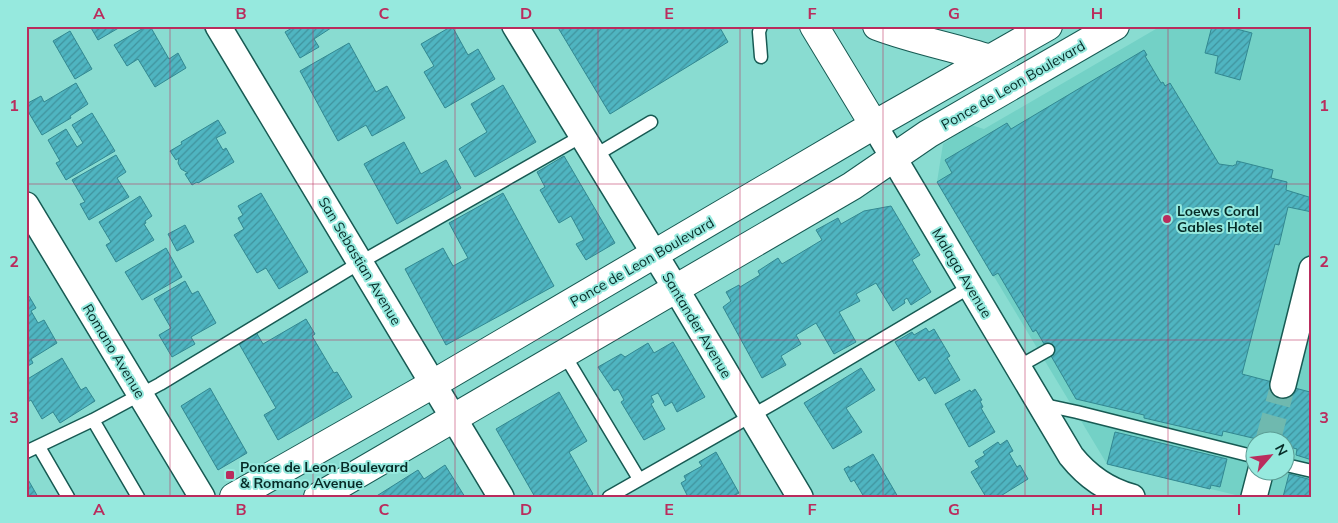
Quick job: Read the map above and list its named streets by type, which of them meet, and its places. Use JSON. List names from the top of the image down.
{
  "streets": {
    "street": [
      "Ponce de Leon Boulevard",
      "San Sebastian Avenue",
      "Malaga Avenue",
      "Santander Avenue",
      "Romano Avenue"
    ]
  },
  "crossings": [
    ["Ponce de Leon Boulevard", "San Sebastian Avenue"],
    ["Ponce de Leon Boulevard", "Malaga Avenue"],
    ["Ponce de Leon Boulevard", "Santander Avenue"]
  ],
  "places": {
    "other": ["Loews Coral Gables Hotel"],
    "transit": ["Ponce de Leon Boulevard & Romano Avenue"]
  },
  "north": "top right",
  "grid": {
    "columns": [
      "A",
      "B",
      "C",
      "D",
      "E",
      "F",
      "G",
      "H",
      "I"
    ],
    "rows": ["1", "2", "3"]
  }
}
